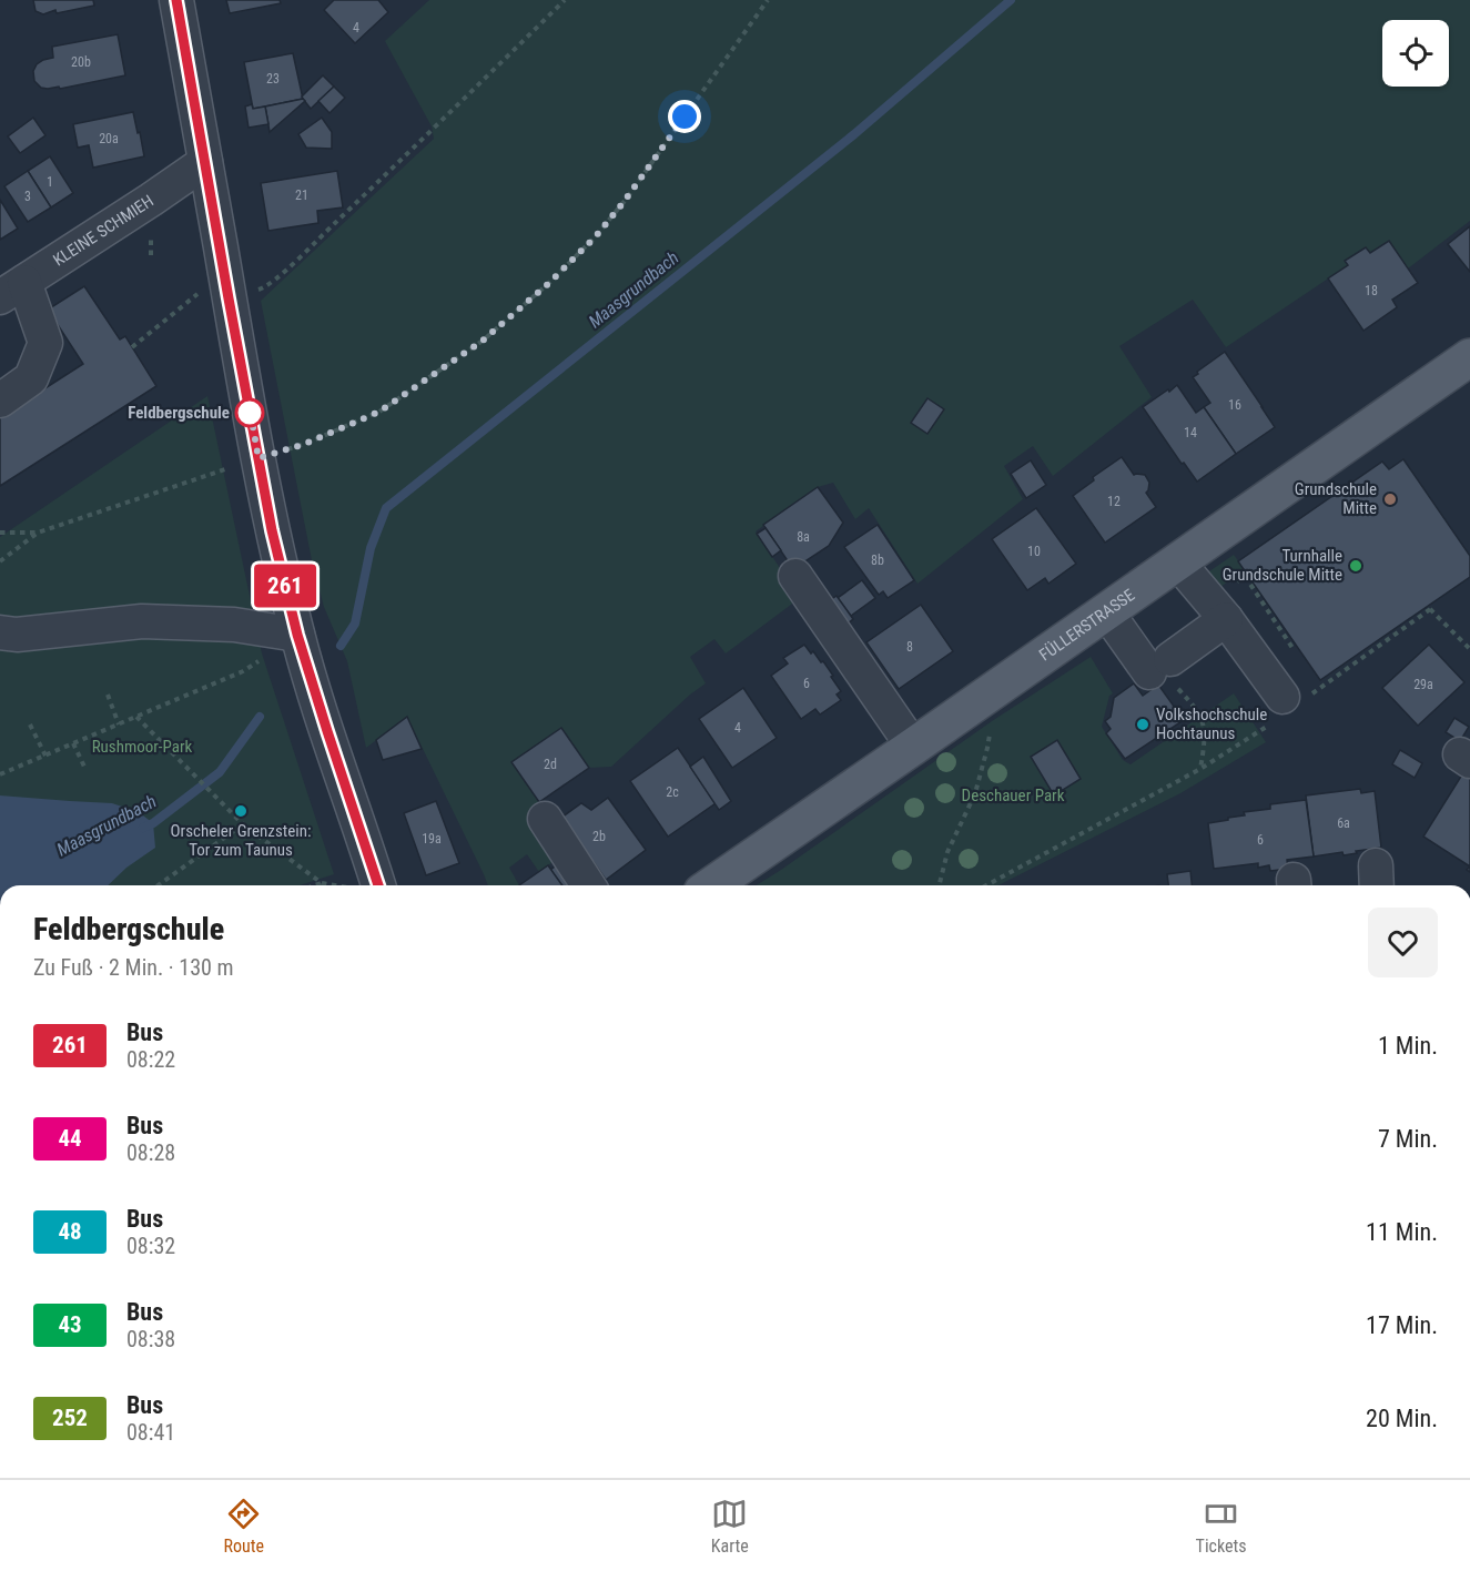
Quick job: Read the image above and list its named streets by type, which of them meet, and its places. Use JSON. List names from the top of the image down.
{
  "streets": {
    "main road": ["FÜLLERSTRASSE"],
    "street": ["KLEINE SCHMIEH"]
  },
  "water": ["Maasgrundbach"],
  "parks": ["Rushmoor-Park", "Deschauer Park"],
  "places": [
    "Feldbergschule",
    "Grundschule Mitte",
    "Turnhalle Grundschule Mitte",
    "Volkshochschule Hochtaunus",
    "Orscheler Grenzstein: Tor zum Taunus"
  ],
  "lines": ["bus line 261"],
  "house_numbers": [
    "4",
    "20b",
    "23",
    "20a",
    "1",
    "21",
    "3",
    "18",
    "16",
    "14",
    "12",
    "8a",
    "10",
    "8b",
    "8",
    "6",
    "29a",
    "4",
    "2d",
    "2c",
    "6a",
    "2b",
    "19a",
    "6"
  ],
  "page": {
    "on_map": "261",
    "heading": ["Feldbergschule", "Zu Fuß · 2 Min. · 130 m"],
    "list": [
      {
        "mark": "261",
        "name": "Bus",
        "note": "08:22",
        "value": "1 Min."
      },
      {
        "mark": "44",
        "name": "Bus",
        "note": "08:28",
        "value": "7 Min."
      },
      {
        "mark": "48",
        "name": "Bus",
        "note": "08:32",
        "value": "11 Min."
      },
      {
        "mark": "43",
        "name": "Bus",
        "note": "08:38",
        "value": "17 Min."
      },
      {
        "mark": "252",
        "name": "Bus",
        "note": "08:41",
        "value": "20 Min."
      }
    ],
    "tabs": ["Route", "Karte", "Tickets"]
  }
}
